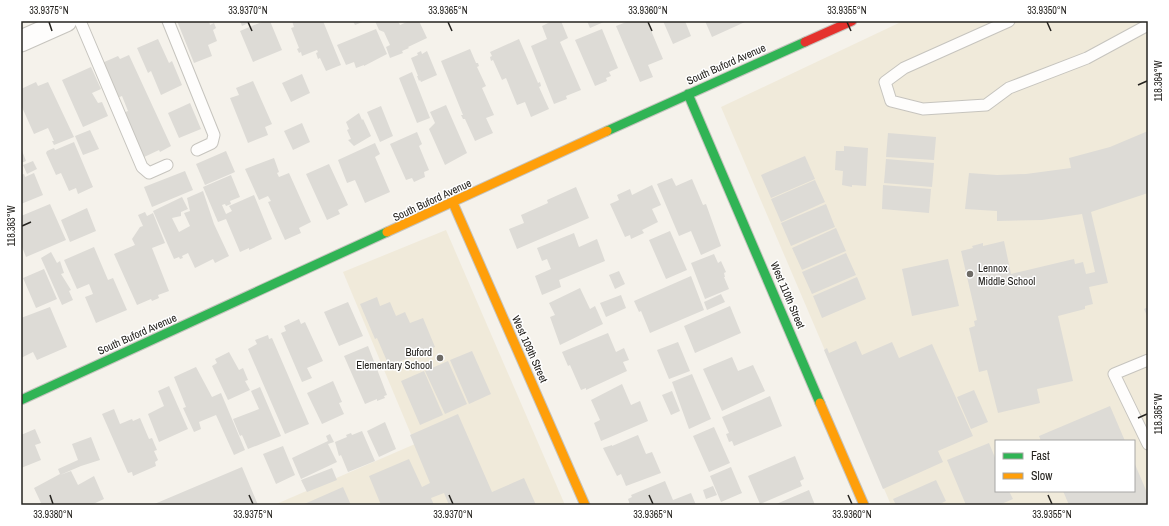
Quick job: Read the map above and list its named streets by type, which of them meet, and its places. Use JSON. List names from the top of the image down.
{
  "streets": {
    "street": ["South Buford Avenue", "West 110th Street", "West 109th Street"]
  },
  "crossings": [
    ["South Buford Avenue", "West 110th Street"],
    ["South Buford Avenue", "West 109th Street"]
  ],
  "places": ["Lennox Middle School", "Buford Elementary School"],
  "legend": ["Fast", "Slow"],
  "coordinates": [
    "33.9375°N",
    "33.9370°N",
    "33.9365°N",
    "33.9360°N",
    "33.9355°N",
    "33.9350°N",
    "118.364°W",
    "118.363°W",
    "118.365°W",
    "33.9380°N"
  ]
}
